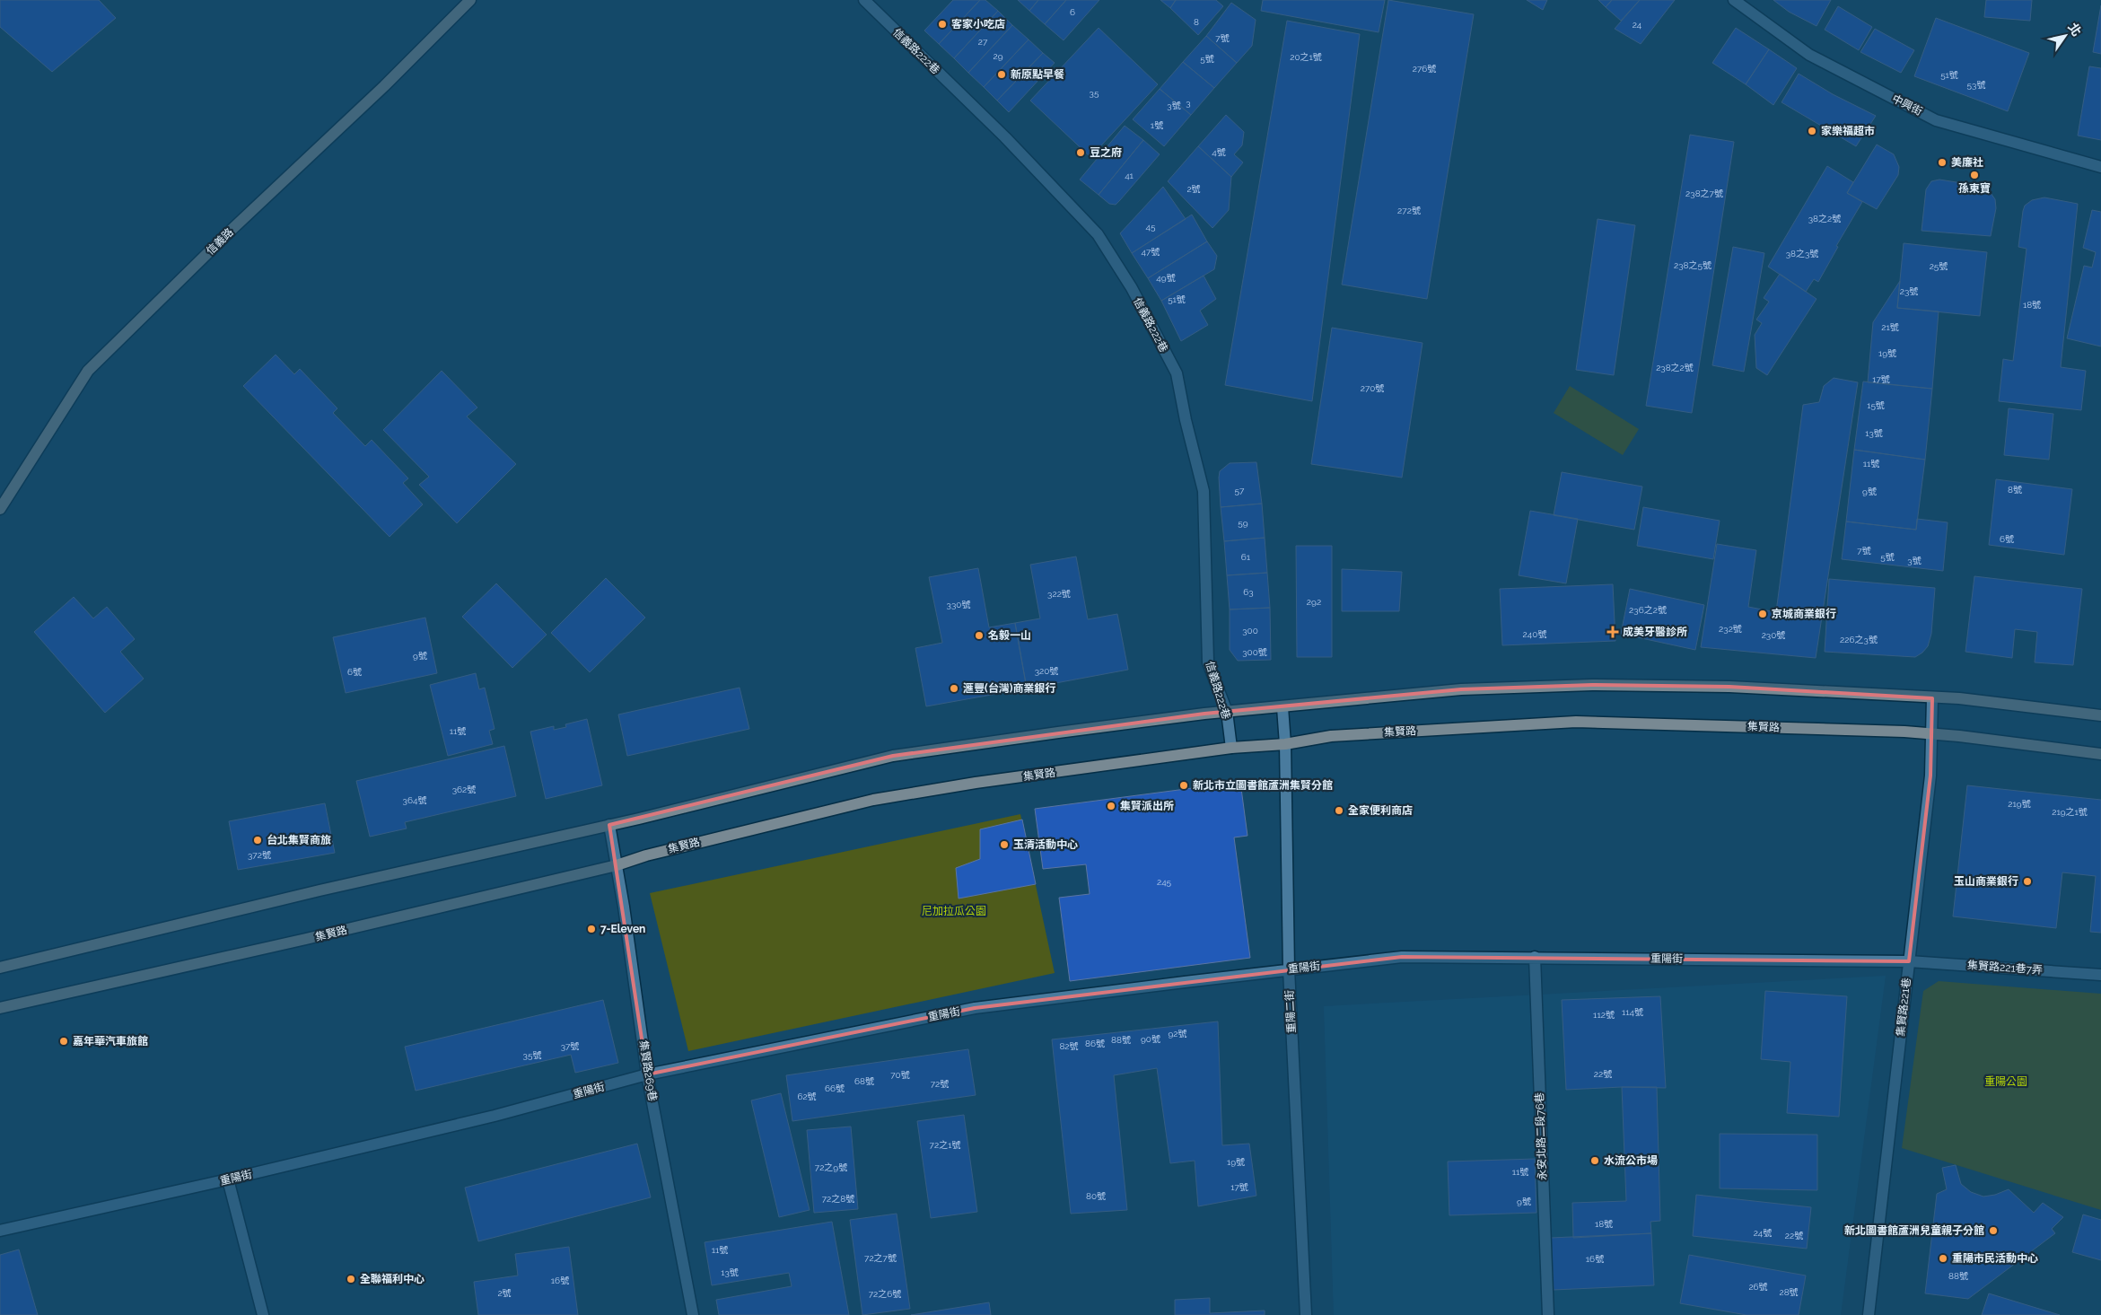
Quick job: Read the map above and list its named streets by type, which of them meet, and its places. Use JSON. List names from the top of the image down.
{
  "streets": {
    "main road": ["信義路", "集賢路"],
    "street": [
      "信義路222巷",
      "中興街",
      "重陽街",
      "集賢路221巷7弄",
      "集賢路221巷",
      "重陽二街",
      "集賢路269巷",
      "永安北路二段76巷"
    ]
  },
  "crossings": [
    ["信義路222巷", "集賢路"],
    ["集賢路", "集賢路221巷"],
    ["集賢路", "重陽二街"],
    ["集賢路", "集賢路269巷"],
    ["重陽街", "集賢路221巷7弄"],
    ["重陽街", "集賢路221巷"],
    ["重陽街", "重陽二街"],
    ["重陽街", "集賢路269巷"],
    ["重陽街", "永安北路二段76巷"],
    ["集賢路221巷7弄", "集賢路221巷"]
  ],
  "parks": ["尼加拉瓜公園", "重陽公園"],
  "places": {
    "other": [
      "客家小吃店",
      "新原點早餐",
      "家樂福超市",
      "豆之府",
      "美廉社",
      "孫東寶",
      "京城商業銀行",
      "名毅一山",
      "滙豐(台灣)商業銀行",
      "新北市立圖書館蘆洲集賢分館",
      "集賢派出所",
      "全家便利商店",
      "台北集賢商旅",
      "玉清活動中心",
      "玉山商業銀行",
      "7-Eleven",
      "嘉年華汽車旅館",
      "水流公市場",
      "新北圖書館蘆洲兒童親子分館",
      "重陽市民活動中心",
      "全聯福利中心"
    ],
    "health": ["成美牙醫診所"]
  },
  "house_numbers": [
    "6",
    "8",
    "24",
    "7號",
    "27",
    "29",
    "20之1號",
    "5號",
    "276號",
    "51號",
    "53號",
    "35",
    "3",
    "3號",
    "1號",
    "4號",
    "41",
    "2號",
    "238之7號",
    "272號",
    "38之2號",
    "45",
    "47號",
    "38之3號",
    "238之5號",
    "25號",
    "49號",
    "23號",
    "51號",
    "18號",
    "21號",
    "19號",
    "238之2號",
    "17號",
    "270號",
    "15號",
    "13號",
    "11號",
    "8號",
    "57",
    "9號",
    "59",
    "6號",
    "7號",
    "61",
    "5號",
    "3號",
    "63",
    "322號",
    "292",
    "330號",
    "236之2號",
    "232號",
    "300",
    "240號",
    "230號",
    "226之3號",
    "300號",
    "9號",
    "320號",
    "6號",
    "11號",
    "362號",
    "364號",
    "219號",
    "219之1號",
    "372號",
    "245",
    "114號",
    "112號",
    "92號",
    "90號",
    "88號",
    "86號",
    "37號",
    "82號",
    "35號",
    "22號",
    "70號",
    "68號",
    "72號",
    "66號",
    "62號",
    "72之1號",
    "19號",
    "72之9號",
    "11號",
    "17號",
    "80號",
    "72之8號",
    "9號",
    "18號",
    "24號",
    "22號",
    "11號",
    "72之7號",
    "16號",
    "13號",
    "88號",
    "16號",
    "26號",
    "28號",
    "2號",
    "72之6號"
  ],
  "north": "top right"
}
